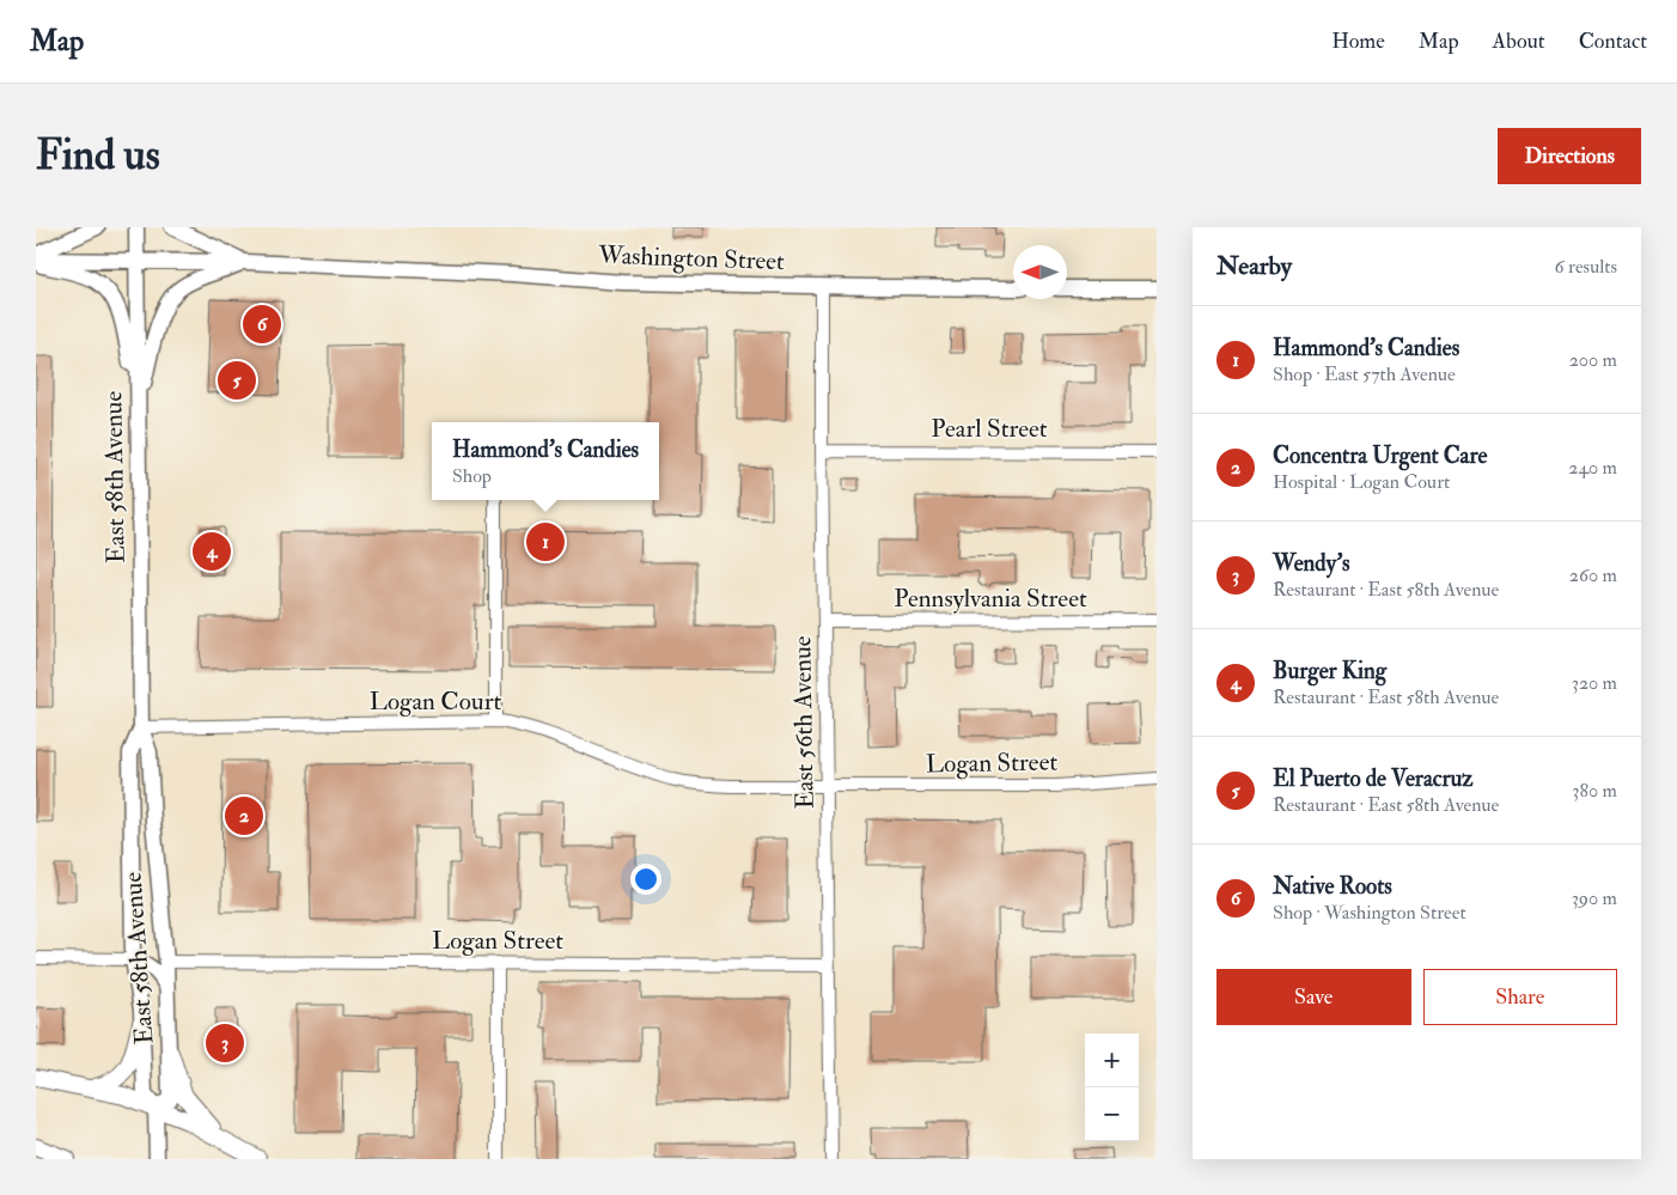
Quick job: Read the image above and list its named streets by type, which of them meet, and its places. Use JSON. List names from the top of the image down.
{
  "streets": {
    "main road": ["Washington Street", "East 58th Avenue"],
    "street": [
      "Pearl Street",
      "Pennsylvania Street",
      "Logan Court",
      "East 56th Avenue",
      "Logan Street"
    ]
  },
  "crossings": [
    ["Washington Street", "East 58th Avenue"],
    ["Washington Street", "East 56th Avenue"],
    ["Pearl Street", "East 56th Avenue"],
    ["East 58th Avenue", "Logan Court"],
    ["East 58th Avenue", "Logan Street"],
    ["Pennsylvania Street", "East 56th Avenue"],
    ["Logan Court", "East 56th Avenue"],
    ["Logan Court", "Logan Street"],
    ["East 56th Avenue", "Logan Street"]
  ],
  "north": "left",
  "page": {
    "header": "Map",
    "nav": [
      "Home",
      "Map",
      "About",
      "Contact"
    ],
    "buttons": [
      "Directions",
      ["Save", "Share"]
    ],
    "title": "Find us",
    "heading": ["Nearby", "6 results"],
    "pins": [
      "6",
      "5",
      "1",
      "4",
      "2",
      "3"
    ],
    "list": [
      {
        "mark": "1",
        "name": "Hammond's Candies",
        "note": "Shop · East 57th Avenue",
        "value": "200 m"
      },
      {
        "mark": "2",
        "name": "Concentra Urgent Care",
        "note": "Hospital · Logan Court",
        "value": "240 m"
      },
      {
        "mark": "3",
        "name": "Wendy's",
        "note": "Restaurant · East 58th Avenue",
        "value": "260 m"
      },
      {
        "mark": "4",
        "name": "Burger King",
        "note": "Restaurant · East 58th Avenue",
        "value": "320 m"
      },
      {
        "mark": "5",
        "name": "El Puerto de Veracruz",
        "note": "Restaurant · East 58th Avenue",
        "value": "380 m"
      },
      {
        "mark": "6",
        "name": "Native Roots",
        "note": "Shop · Washington Street",
        "value": "390 m"
      }
    ],
    "popup": ["Hammond's Candies", "Shop"],
    "map_buttons": ["+", "−"]
  }
}
